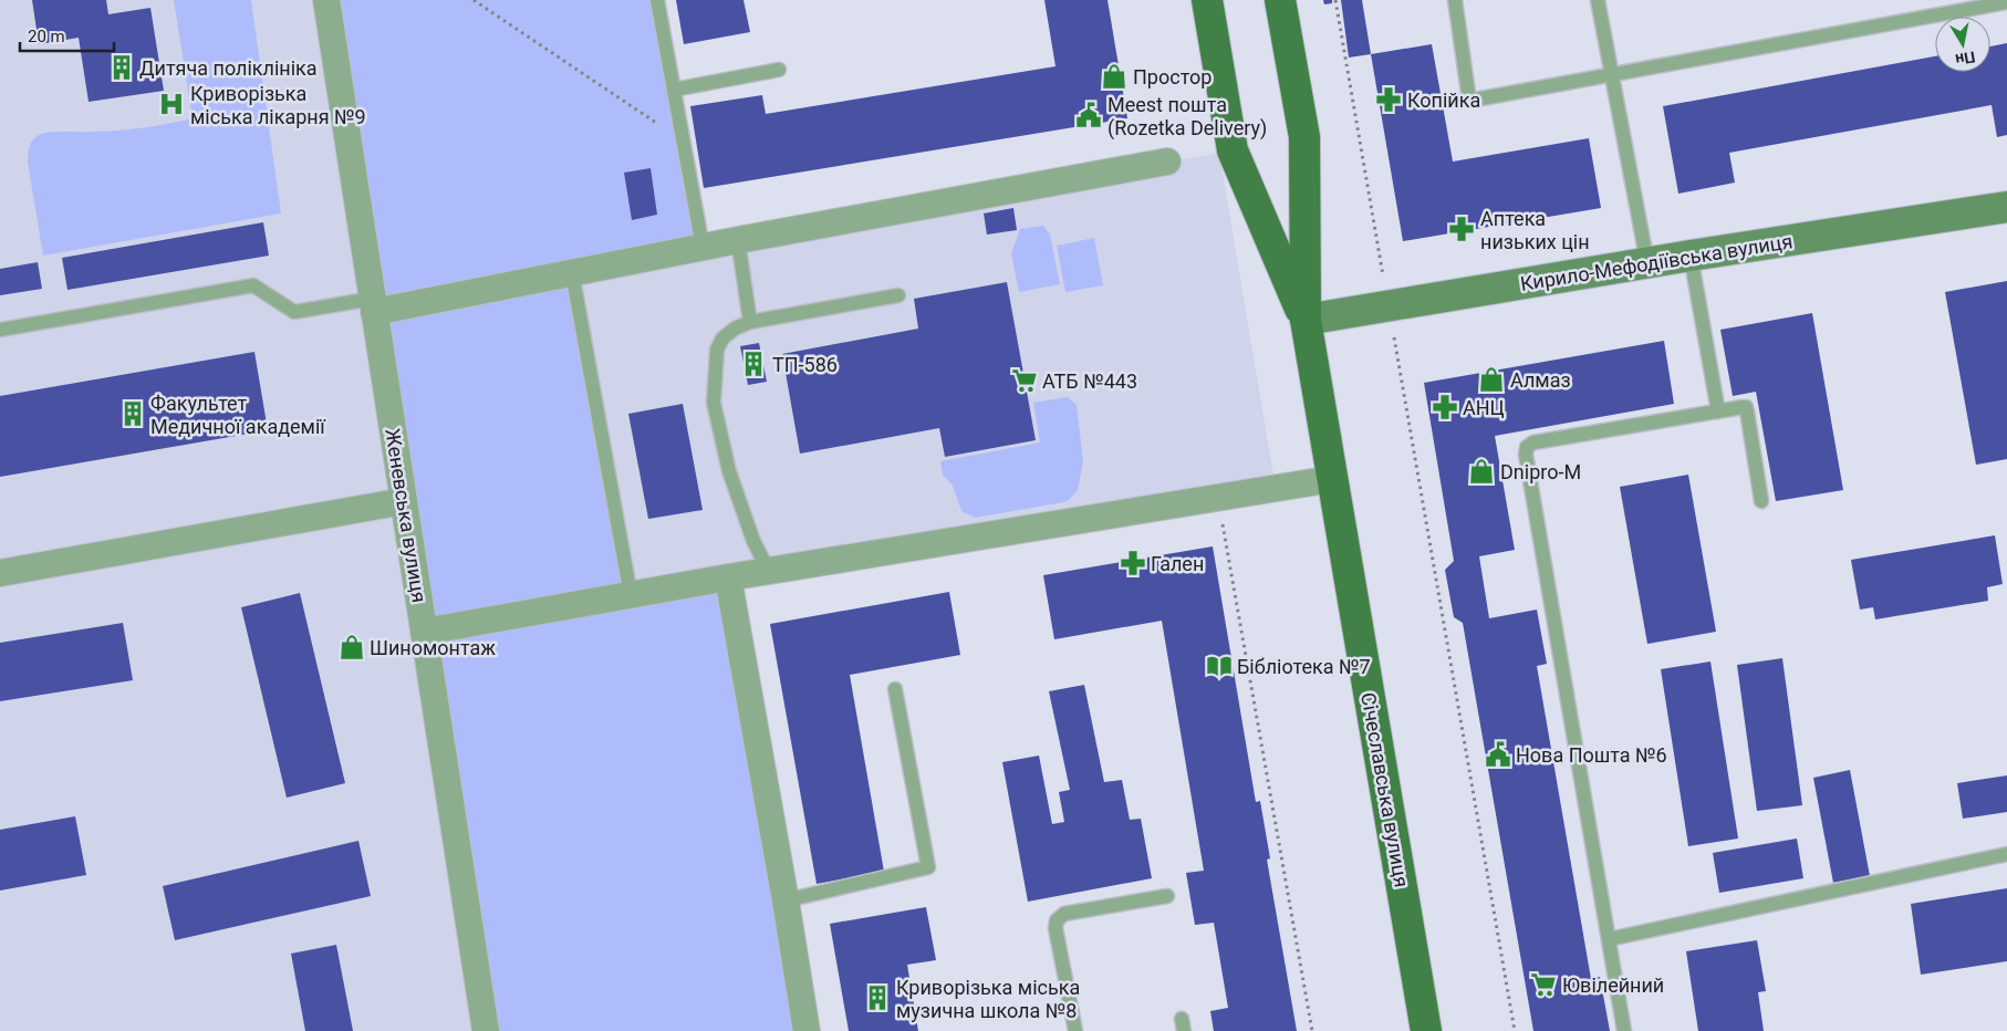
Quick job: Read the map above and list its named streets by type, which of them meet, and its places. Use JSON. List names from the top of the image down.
{
  "streets": {
    "main road": ["Січеславська вулиця"],
    "street": ["Кирило-Мефодіївська вулиця", "Женевська вулиця"]
  },
  "crossings": [
    ["Кирило-Мефодіївська вулиця", "Січеславська вулиця"]
  ],
  "places": {
    "building": [
      "Дитяча поліклініка",
      "ТП-586",
      "Факультет Медичної академії",
      "Криворізька міська музична школа №8"
    ],
    "shop": [
      "Простор",
      "Алмаз",
      "Dnipro-M",
      "Шиномонтаж"
    ],
    "pharmacy": [
      "Копійка",
      "Аптека низьких цін",
      "АНЦ",
      "Гален"
    ],
    "hospital": ["Криворізька міська лікарня №9"],
    "public building": ["Meest пошта (Rozetka Delivery)", "Нова Пошта №6"],
    "supermarket": ["АТБ №443", "Ювілейний"],
    "library": ["Бібліотека №7"]
  },
  "scale_bar": "20 m",
  "north": "bottom"
}
